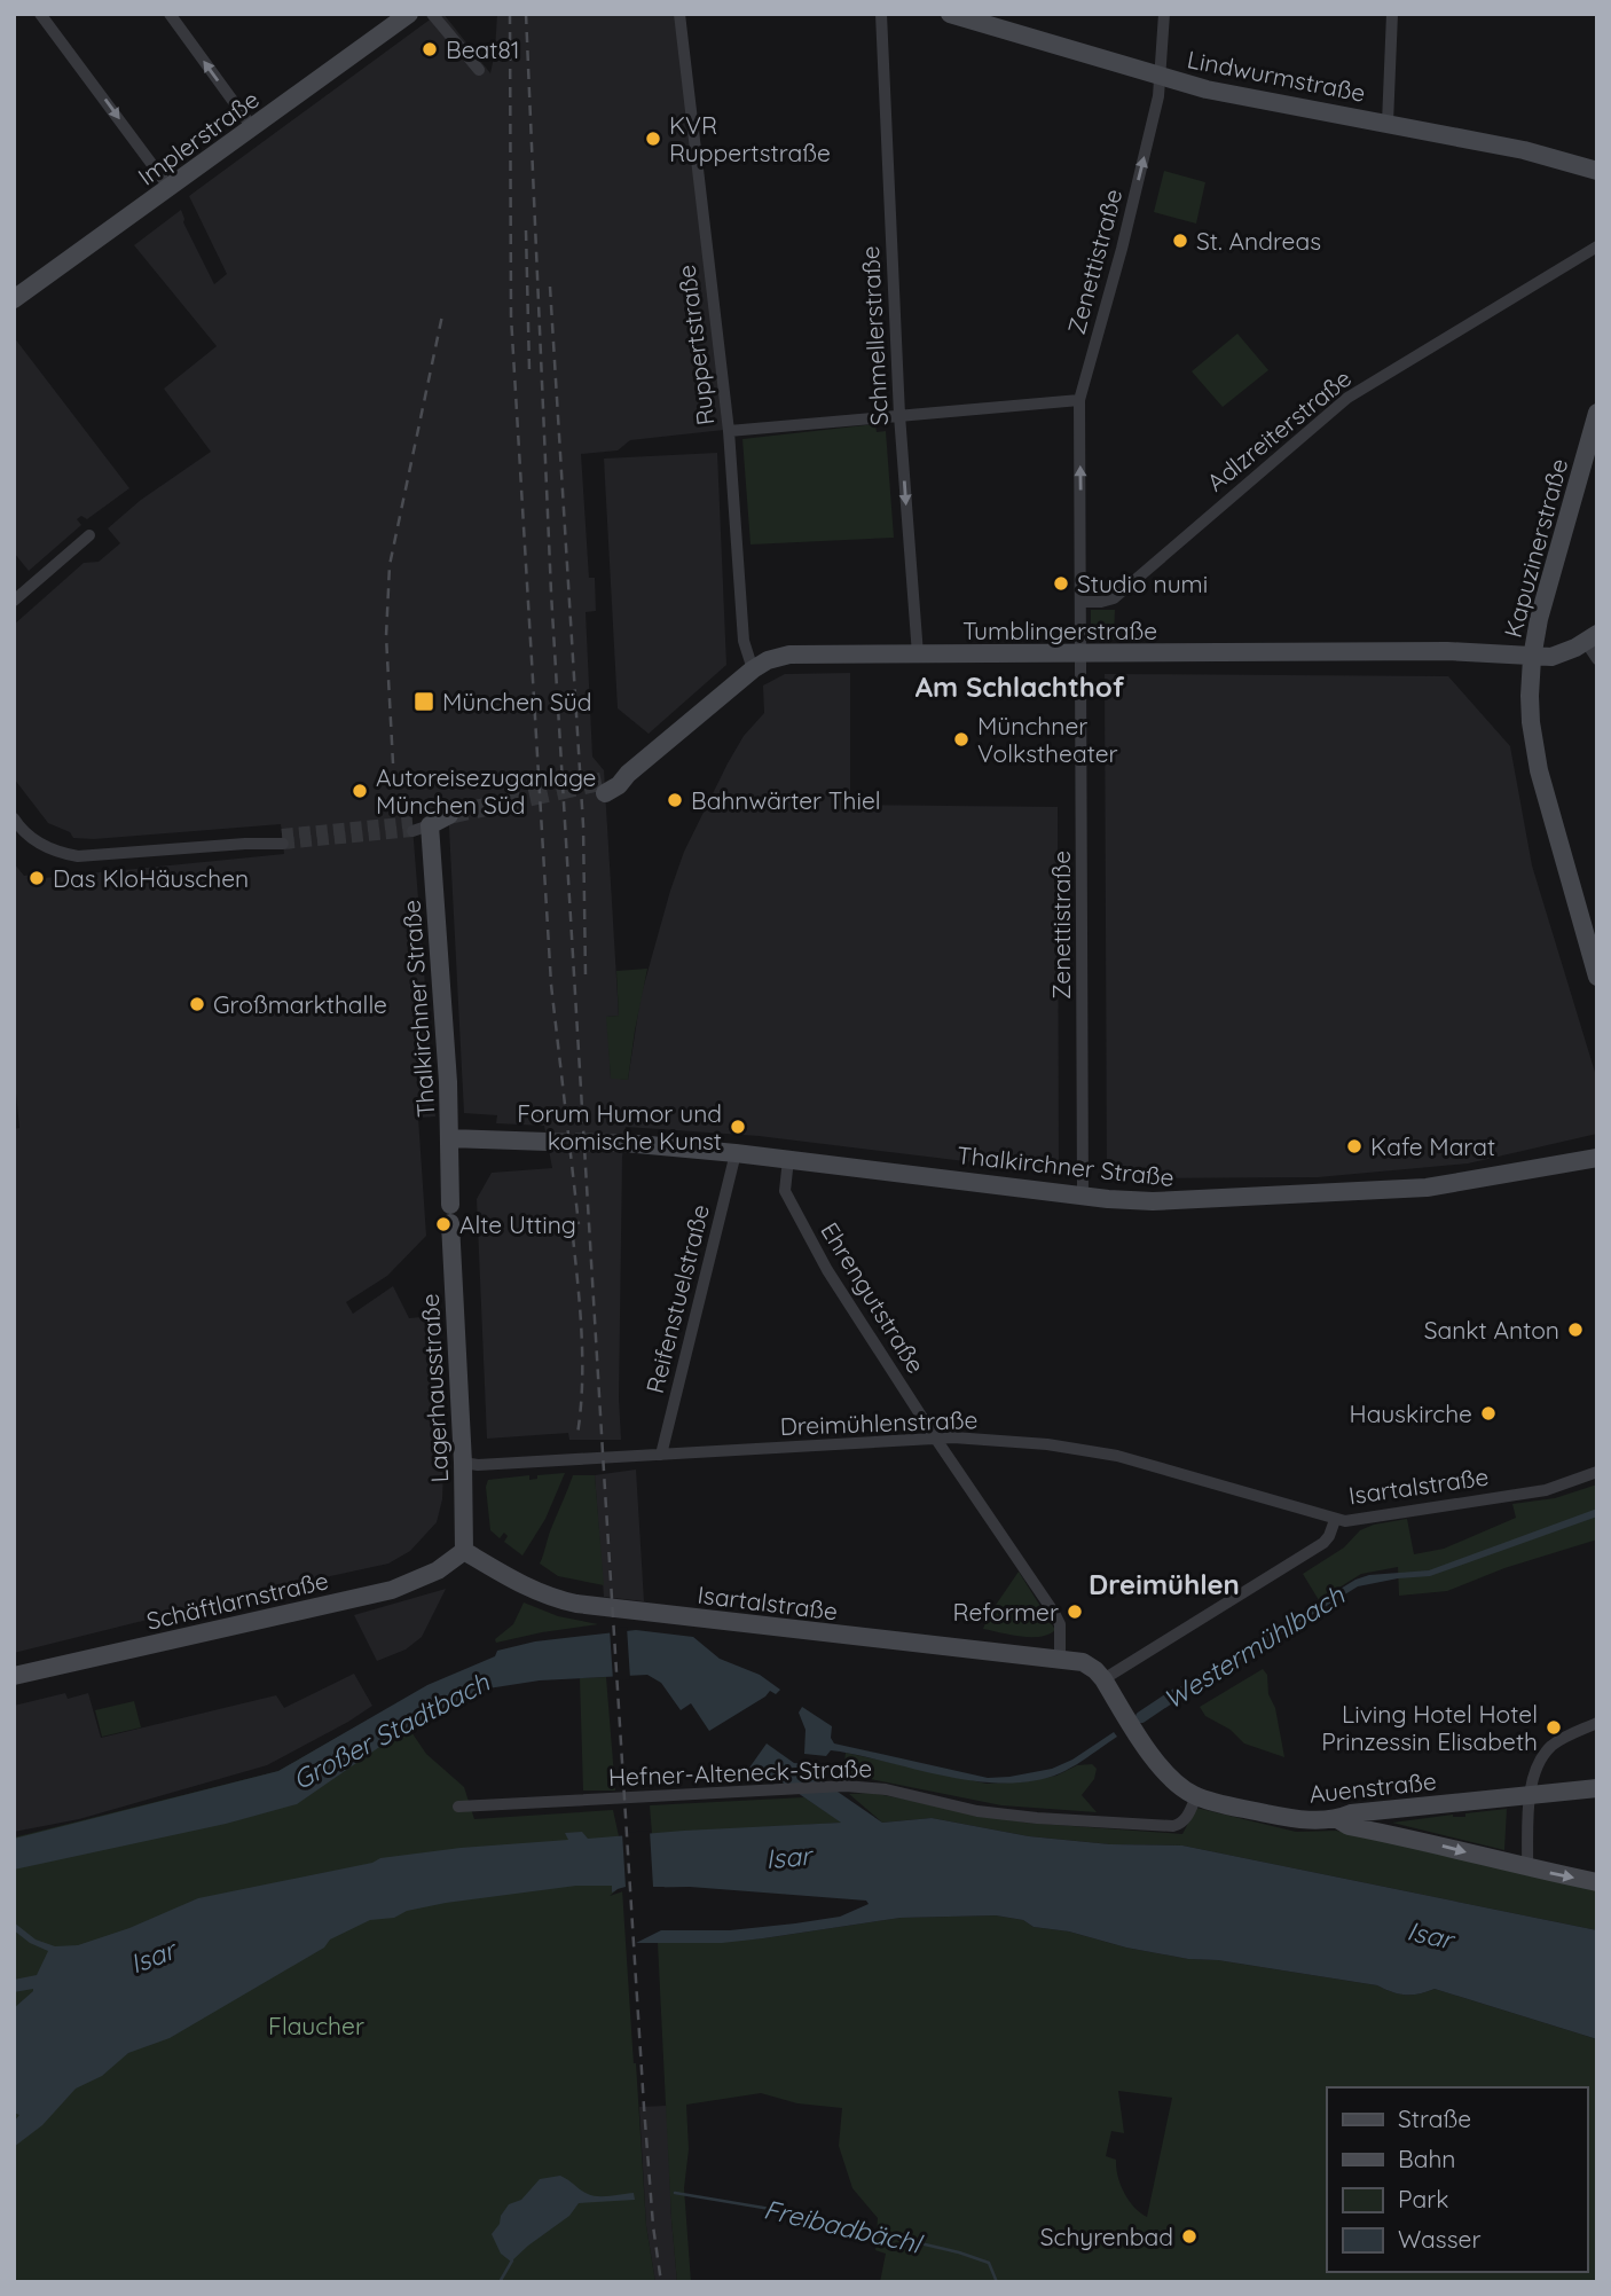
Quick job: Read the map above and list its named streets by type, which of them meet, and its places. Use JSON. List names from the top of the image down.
{
  "streets": {
    "main road": [
      "Lindwurmstraße",
      "Implerstraße",
      "Kapuzinerstraße",
      "Tumblingerstraße",
      "Thalkirchner Straße",
      "Lagerhausstraße",
      "Isartalstraße",
      "Schäftlarnstraße",
      "Auenstraße"
    ],
    "street": [
      "Zenettistraße",
      "Schmellerstraße",
      "Ruppertstraße",
      "Adlzreiterstraße",
      "Ehrengutstraße",
      "Reifenstuelstraße",
      "Dreimühlenstraße",
      "Hefner-Alteneck-Straße"
    ]
  },
  "crossings": [
    ["Lindwurmstraße", "Zenettistraße"],
    ["Zenettistraße", "Adlzreiterstraße"],
    ["Zenettistraße", "Tumblingerstraße"],
    ["Zenettistraße", "Thalkirchner Straße"],
    ["Schmellerstraße", "Tumblingerstraße"],
    ["Ruppertstraße", "Tumblingerstraße"],
    ["Kapuzinerstraße", "Tumblingerstraße"],
    ["Thalkirchner Straße", "Ehrengutstraße"],
    ["Thalkirchner Straße", "Reifenstuelstraße"],
    ["Thalkirchner Straße", "Lagerhausstraße"],
    ["Ehrengutstraße", "Dreimühlenstraße"],
    ["Ehrengutstraße", "Isartalstraße"],
    ["Ehrengutstraße", "Auenstraße"],
    ["Reifenstuelstraße", "Dreimühlenstraße"],
    ["Lagerhausstraße", "Dreimühlenstraße"],
    ["Lagerhausstraße", "Isartalstraße"],
    ["Lagerhausstraße", "Schäftlarnstraße"],
    ["Dreimühlenstraße", "Isartalstraße"],
    ["Isartalstraße", "Schäftlarnstraße"],
    ["Isartalstraße", "Auenstraße"],
    ["Hefner-Alteneck-Straße", "Auenstraße"]
  ],
  "one_way": ["Zenettistraße", "Schmellerstraße"],
  "districts": ["Am Schlachthof", "Dreimühlen"],
  "water": [
    "Westermühlbach",
    "Großer Stadtbach",
    "Isar",
    "Freibadbächl"
  ],
  "parks": ["Flaucher"],
  "places": {
    "other": [
      "Beat81",
      "KVR Ruppertstraße",
      "St. Andreas",
      "Studio numi",
      "Münchner Volkstheater",
      "Autoreisezuganlage München Süd",
      "Bahnwärter Thiel",
      "Das KloHäuschen",
      "Großmarkthalle",
      "Forum Humor und komische Kunst",
      "Kafe Marat",
      "Alte Utting",
      "Sankt Anton",
      "Hauskirche",
      "Reformer",
      "Living Hotel Hotel Prinzessin Elisabeth",
      "Schyrenbad"
    ],
    "transit": ["München Süd"]
  },
  "legend": [
    "Straße",
    "Bahn",
    "Park",
    "Wasser"
  ]
}
